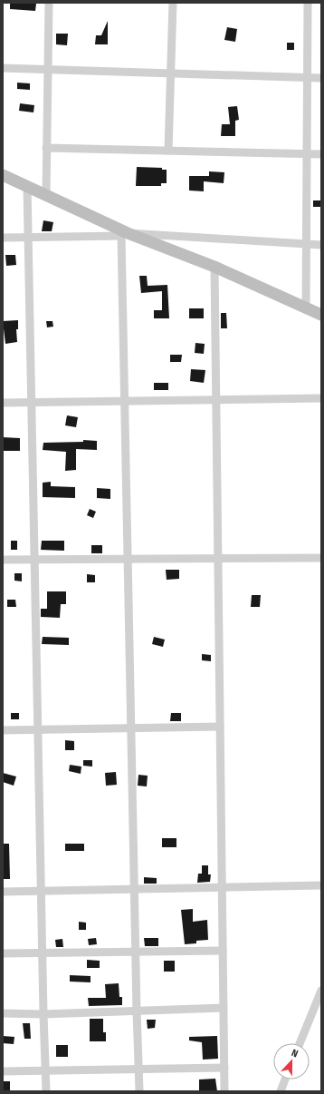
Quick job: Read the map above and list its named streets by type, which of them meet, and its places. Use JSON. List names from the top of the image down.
{
  "north": "top"
}
